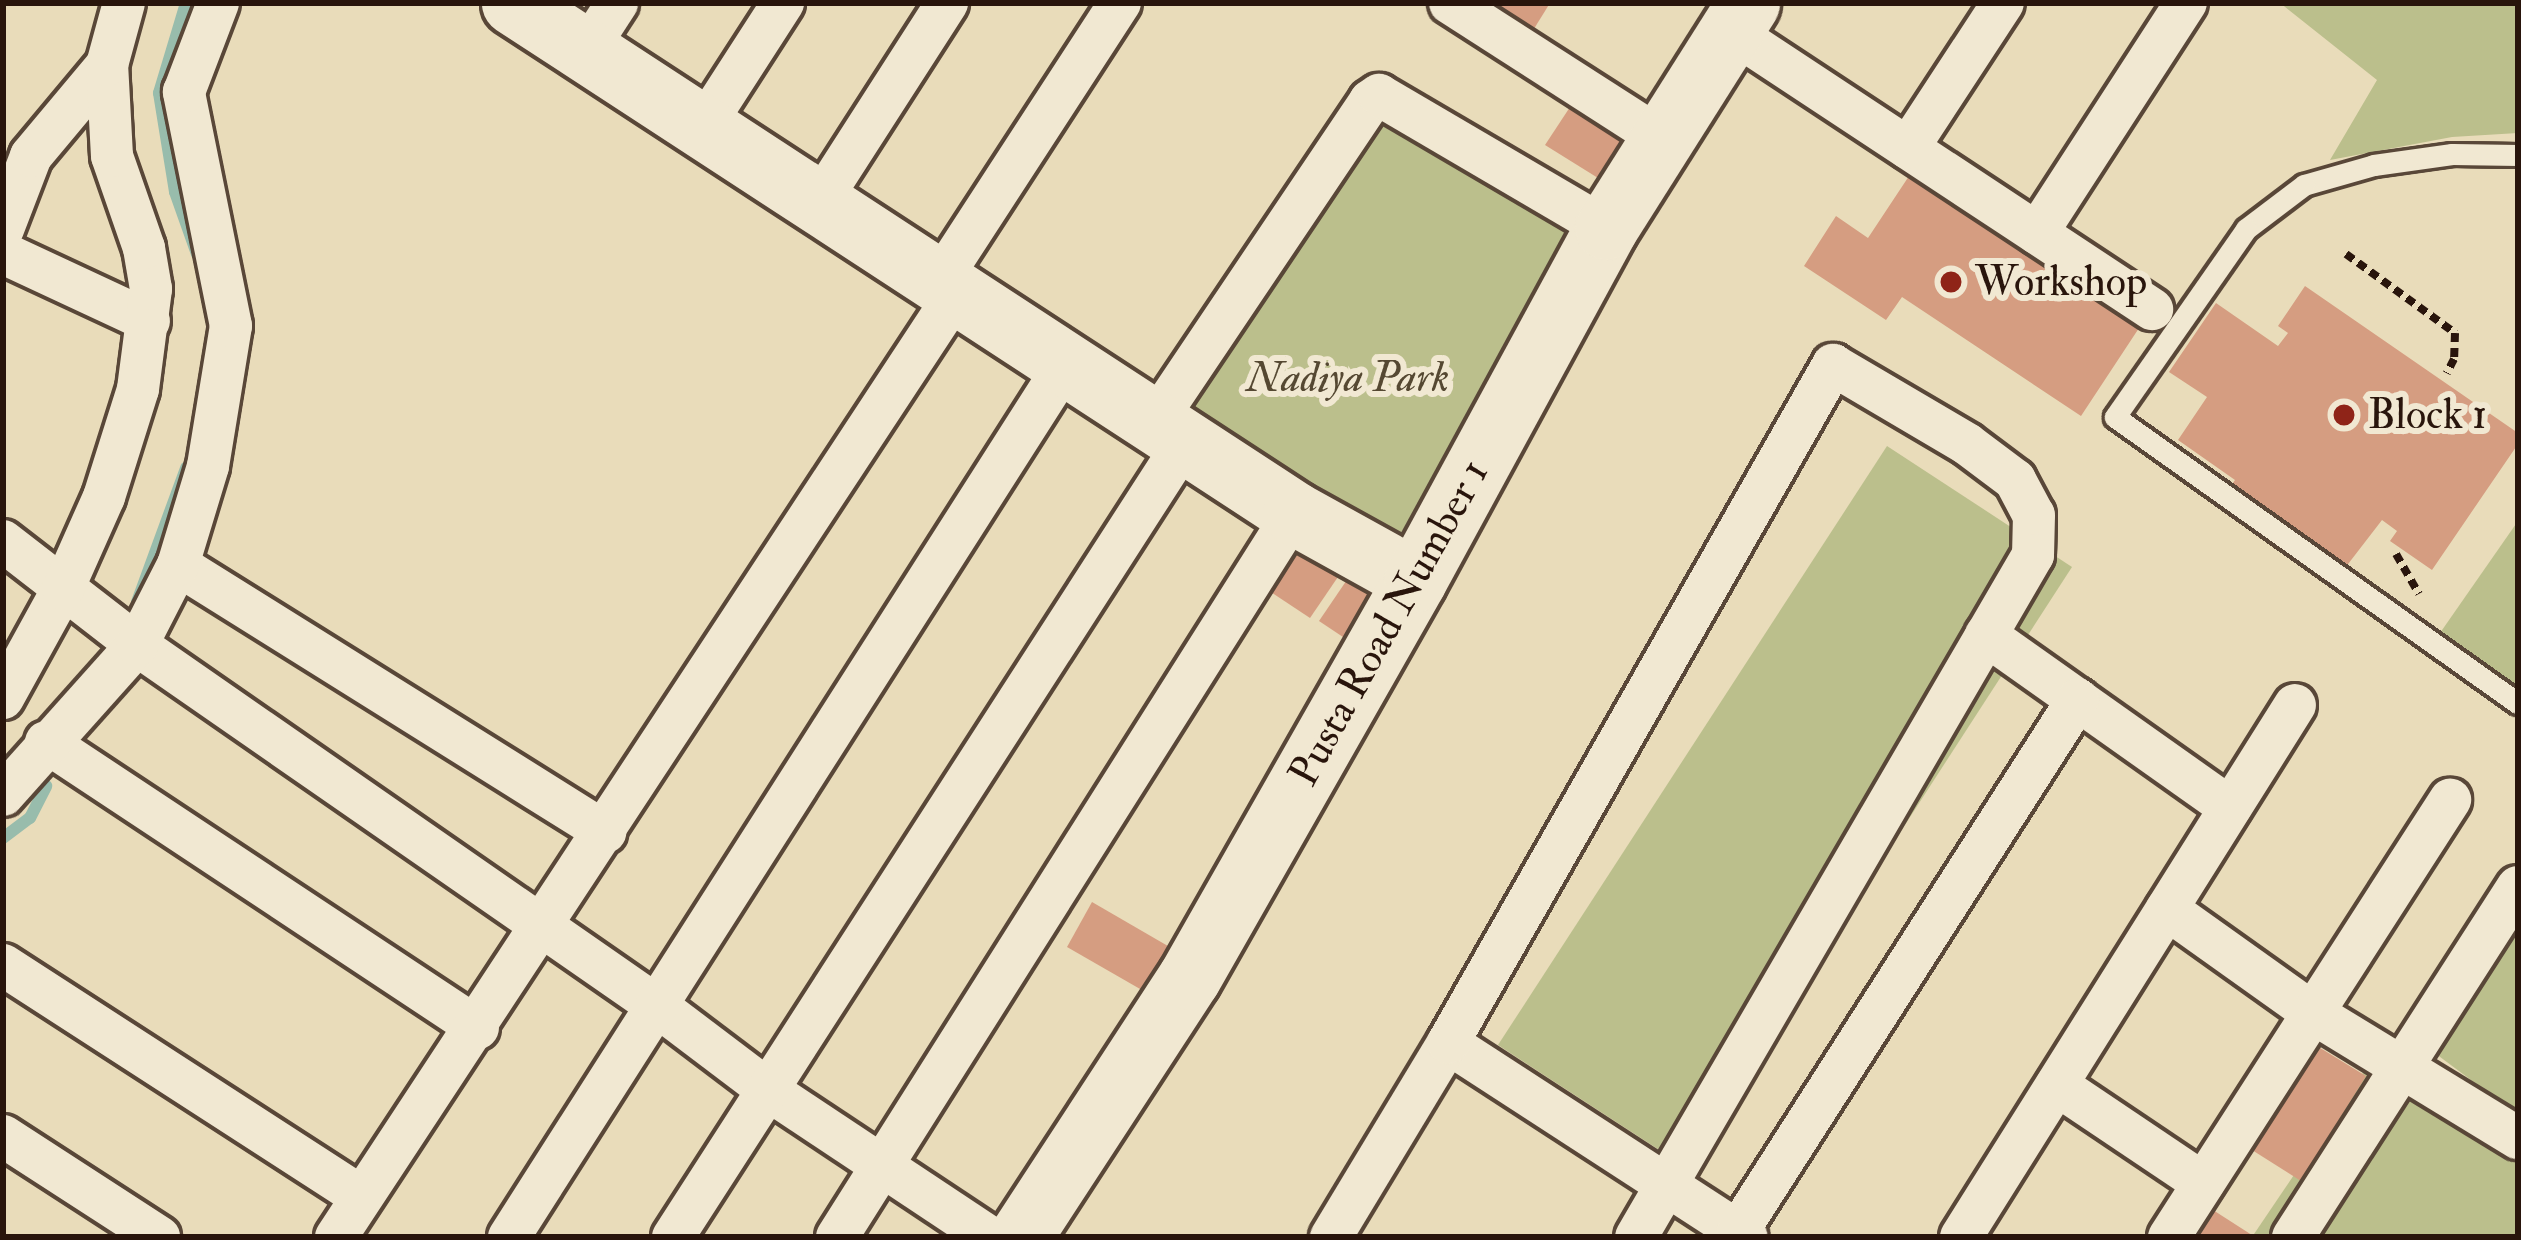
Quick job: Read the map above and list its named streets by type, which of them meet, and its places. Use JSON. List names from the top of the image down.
{
  "streets": {
    "street": ["Pusta Road Number 1"]
  },
  "parks": ["Nadiya Park"],
  "places": ["Workshop", "Block 1"]
}
